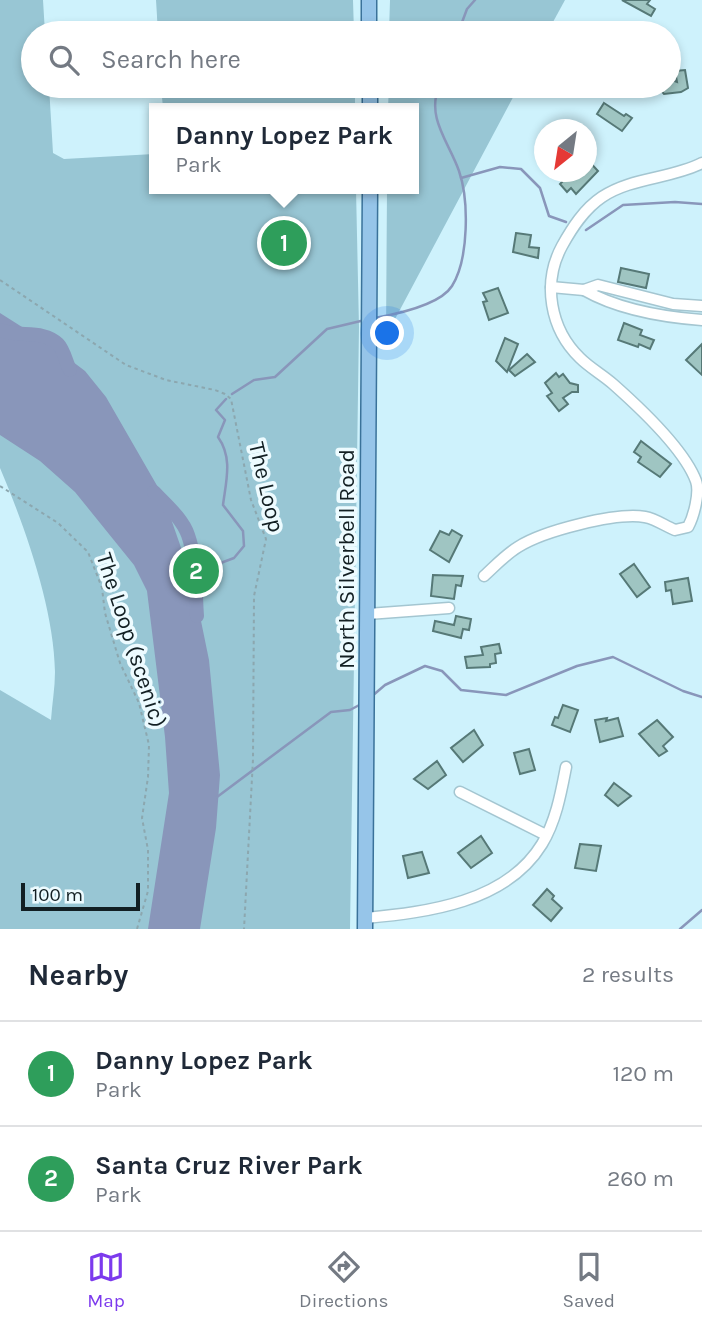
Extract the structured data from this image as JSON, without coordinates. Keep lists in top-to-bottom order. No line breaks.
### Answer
{"streets":{"main road":["North Silverbell Road"],"path":["The Loop","The Loop (scenic)"]},"scale_bar":"100 m","north":"bottom left","page":{"search":"Search here","popup":["Danny Lopez Park","Park"],"pins":["1","2"],"scale":"100 m","heading":["Nearby","2 results"],"list":[{"mark":"1","name":"Danny Lopez Park","note":"Park","value":"120 m"},{"mark":"2","name":"Santa Cruz River Park","note":"Park","value":"260 m"}],"nav":["Map","Directions","Saved"]}}
